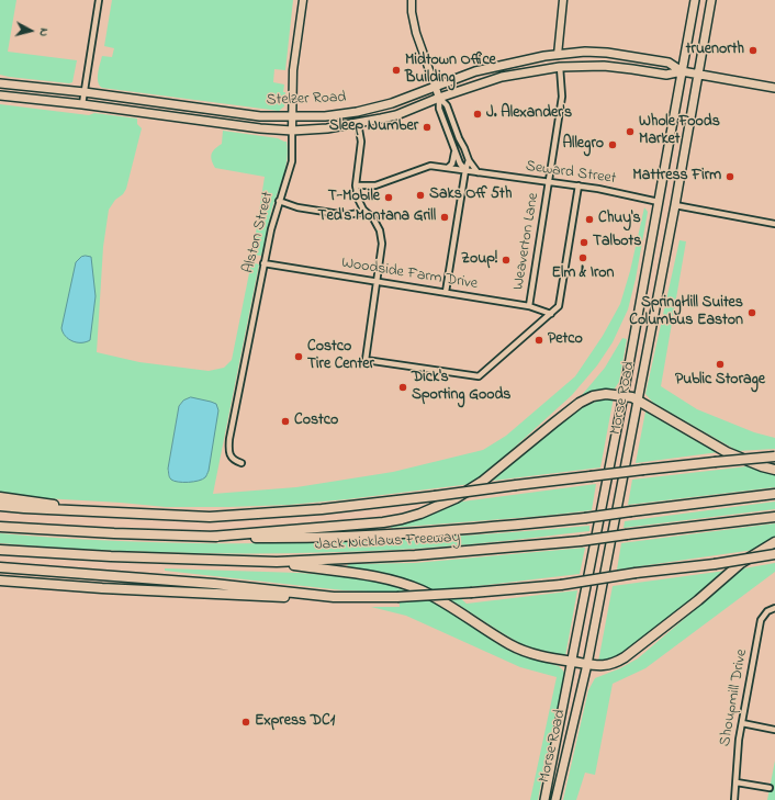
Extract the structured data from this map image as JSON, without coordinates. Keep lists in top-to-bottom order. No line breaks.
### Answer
{"streets":{"highway":["Jack Nicklaus Freeway"],"main road":["Stelzer Road","Morse Road"],"street":["Seward Street","Alston Street","Weaverton Lane","Woodside Farm Drive","Shoupmill Drive"]},"crossings":[["Stelzer Road","Alston Street"],["Stelzer Road","Weaverton Lane"],["Stelzer Road","Morse Road"],["Seward Street","Weaverton Lane"],["Seward Street","Morse Road"],["Alston Street","Woodside Farm Drive"],["Weaverton Lane","Woodside Farm Drive"]],"places":["truenorth","Midtown Office Building","J. Alexander's","Sleep Number","Whole Foods Market","Allegro","Mattress Firm","Saks Off 5th","T-Mobile","Ted's Montana Grill","Chuy's","Talbots","Elm & Iron","Zoup!","SpringHill Suites Columbus Easton","Petco","Costco Tire Center","Public Storage","Dick's Sporting Goods","Costco","Express DC1"],"north":"right"}
